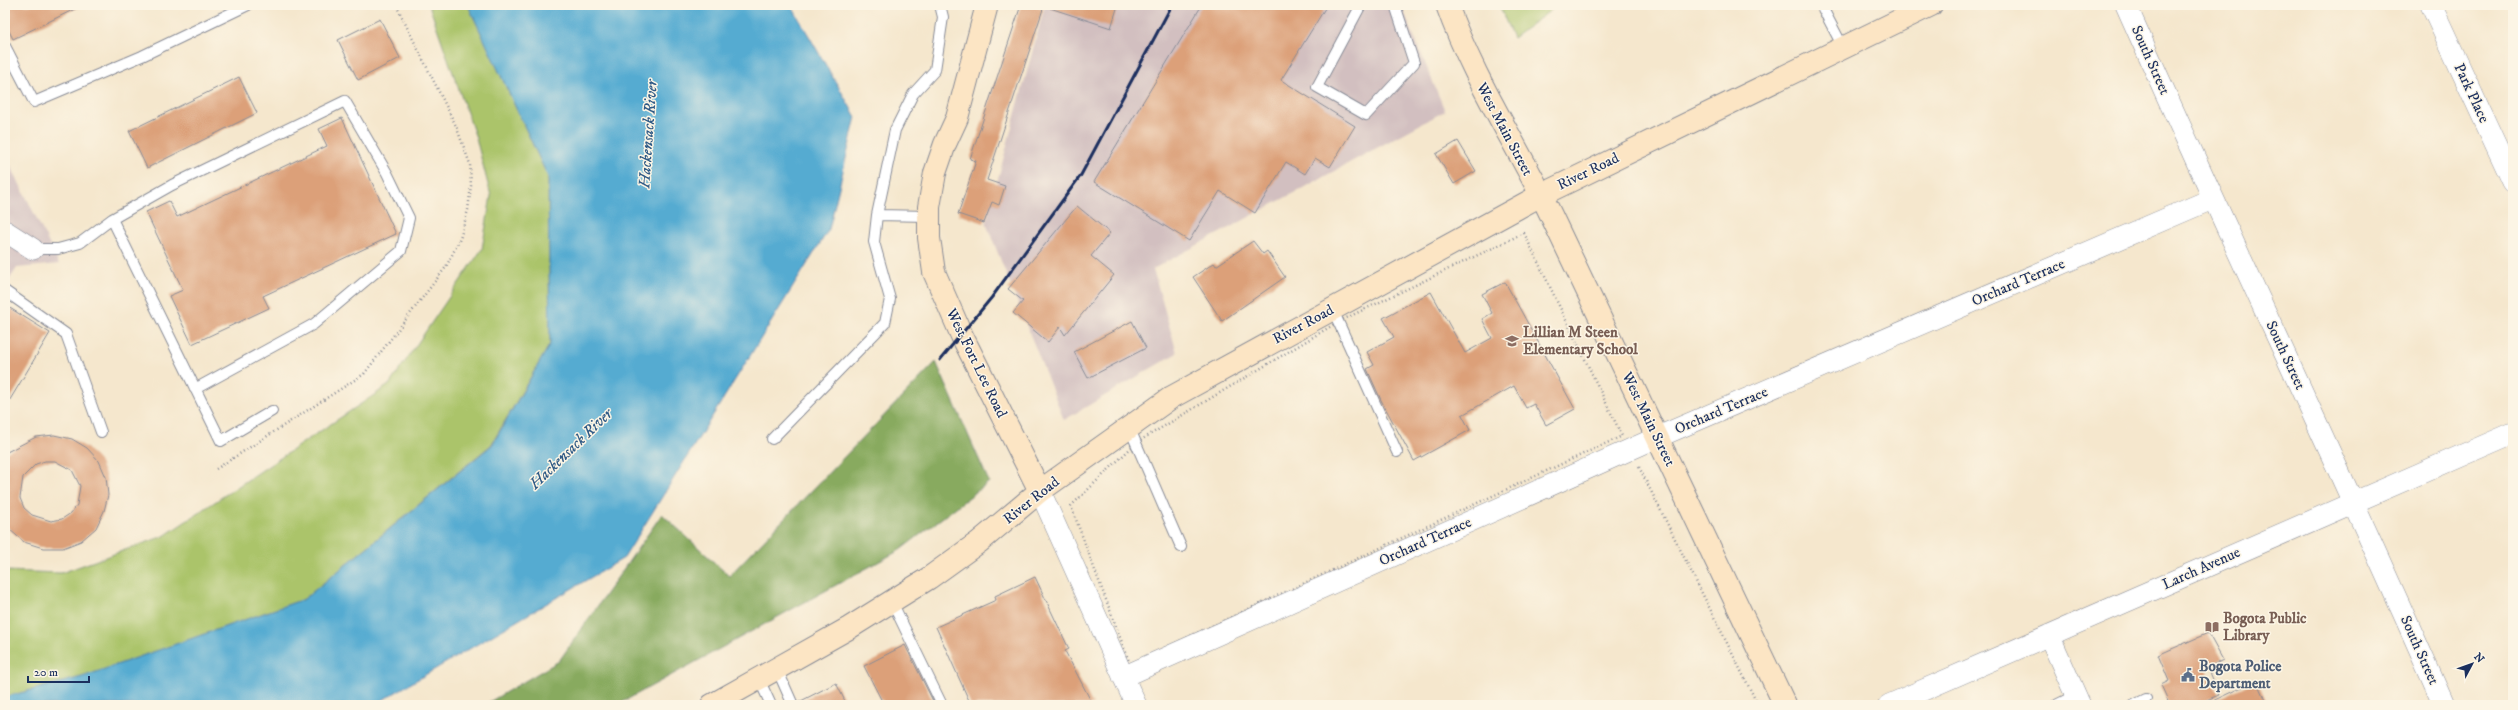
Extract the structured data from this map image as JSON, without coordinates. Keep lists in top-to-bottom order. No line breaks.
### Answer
{"streets":{"main road":["West Main Street","River Road","West Fort Lee Road"],"street":["South Street","Park Place","Orchard Terrace","Larch Avenue"]},"crossings":[["South Street","Orchard Terrace"],["South Street","Larch Avenue"],["West Main Street","River Road"],["West Main Street","Orchard Terrace"],["River Road","West Fort Lee Road"],["Orchard Terrace","West Fort Lee Road"]],"water":["Hackensack River"],"places":{"school or university":["Lillian M Steen Elementary School"],"library":["Bogota Public Library"],"public building":["Bogota Police Department"]},"scale_bar":"20 m","north":"top right"}
